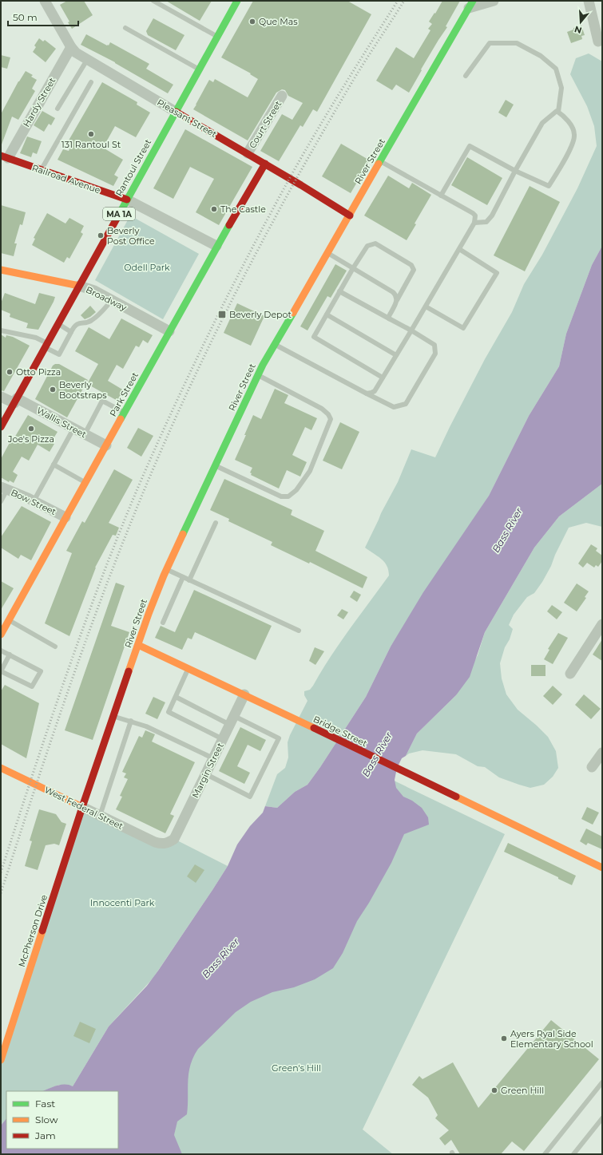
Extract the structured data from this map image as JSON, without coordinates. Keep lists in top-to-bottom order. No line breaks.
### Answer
{"streets":{"main road":["Pleasant Street","River Street","Rantoul Street","Railroad Avenue","MA 1A","Broadway","Park Street","Bridge Street","West Federal Street","McPherson Drive"],"street":["Hardy Street","Court Street","Wallis Street","Bow Street","Margin Street"]},"crossings":[["Hardy Street","Pleasant Street"],["Hardy Street","Railroad Avenue"],["Pleasant Street","Court Street"],["Pleasant Street","River Street"],["Pleasant Street","Rantoul Street"],["Pleasant Street","Park Street"],["River Street","Bridge Street"],["River Street","West Federal Street"],["River Street","McPherson Drive"],["Rantoul Street","Railroad Avenue"],["Rantoul Street","Broadway"],["Rantoul Street","Wallis Street"],["Railroad Avenue","Park Street"],["Broadway","Park Street"],["Park Street","Wallis Street"],["Park Street","Bow Street"],["Bridge Street","Margin Street"],["Margin Street","West Federal Street"],["West Federal Street","McPherson Drive"]],"water":["Bass River"],"parks":["Odell Park","Innocenti Park","Green's Hill"],"places":{"other":["Que Mas","131 Rantoul St","The Castle","Beverly Post Office","Otto Pizza","Beverly Bootstraps","Joe's Pizza","Ayers Ryal Side Elementary School","Green Hill"],"transit":["Beverly Depot"]},"legend":["Fast","Slow","Jam"],"scale_bar":"50 m","north":"bottom"}
